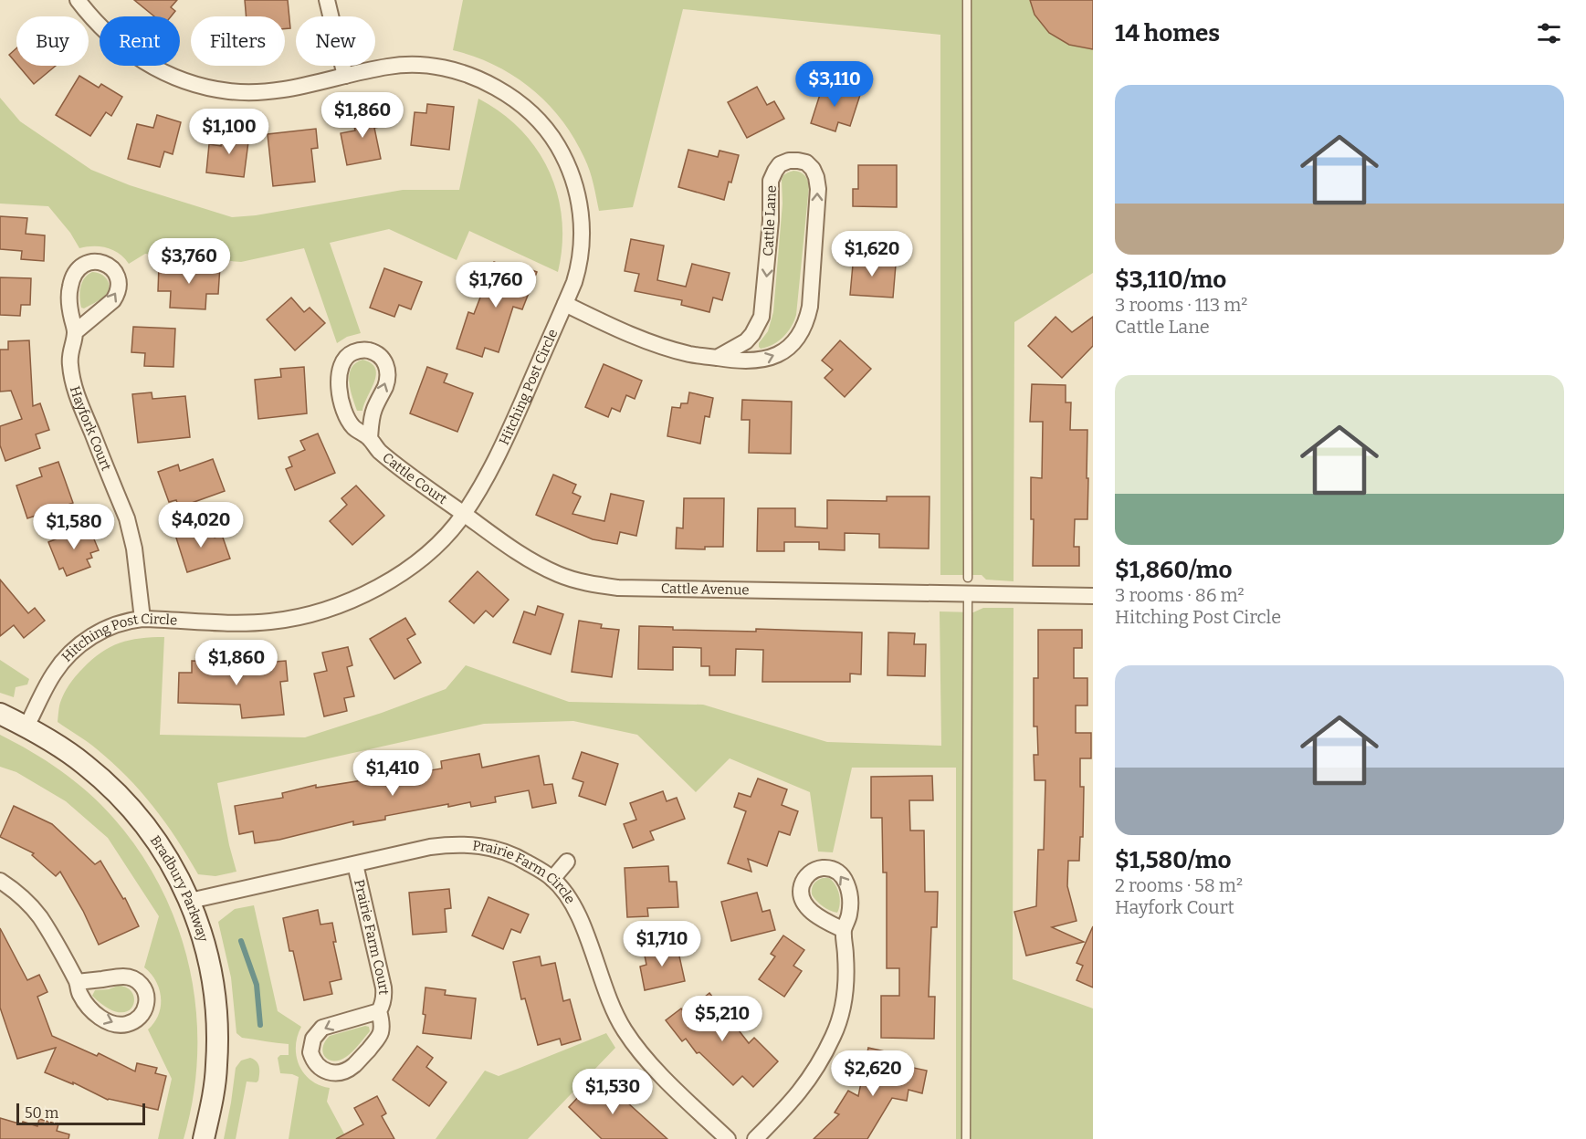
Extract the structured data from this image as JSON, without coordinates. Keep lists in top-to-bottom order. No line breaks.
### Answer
{"streets":{"street":["Cattle Lane","Hitching Post Circle","Hayfork Court","Cattle Court","Cattle Avenue","Prairie Farm Circle","Bradbury Parkway","Prairie Farm Court"]},"crossings":[["Cattle Lane","Hitching Post Circle"],["Hitching Post Circle","Hayfork Court"],["Hitching Post Circle","Cattle Court"],["Hitching Post Circle","Cattle Avenue"],["Hitching Post Circle","Bradbury Parkway"],["Cattle Court","Cattle Avenue"],["Prairie Farm Circle","Bradbury Parkway"],["Prairie Farm Circle","Prairie Farm Court"]],"scale_bar":"50 m","page":{"heading":"14 homes","chip":["Buy","Rent","Filters","New"],"price":["$3,110","$1,860","$1,100","$1,620","$3,760","$1,760","$4,020","$1,580","$1,860","$1,410","$1,710","$5,210","$2,620","$1,530"],"list":[{"name":"$3,110/mo","note":"3 rooms · 113 m² · Cattle Lane"},{"name":"$1,860/mo","note":"3 rooms · 86 m² · Hitching Post Circle"},{"name":"$1,580/mo","note":"2 rooms · 58 m² · Hayfork Court"}],"scale":"50 m"}}
